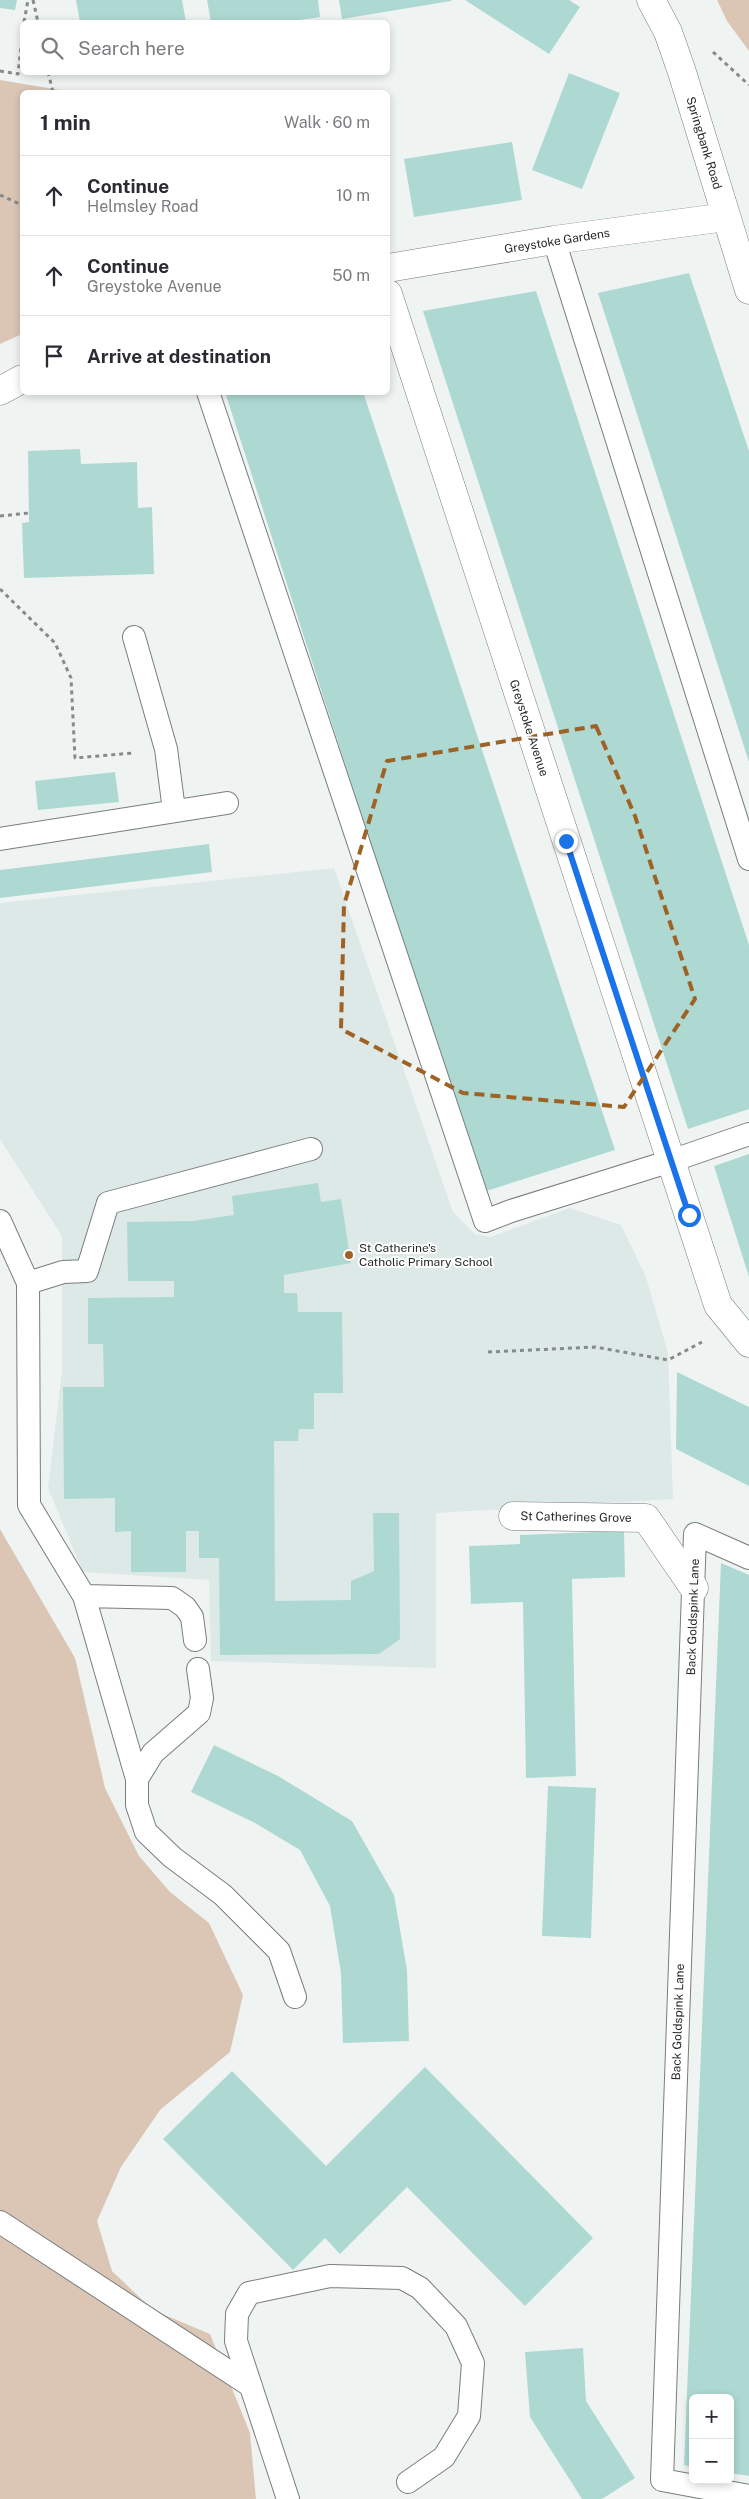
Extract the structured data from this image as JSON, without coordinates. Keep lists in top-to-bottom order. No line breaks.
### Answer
{"streets":{"street":["Springbank Road","Greystoke Gardens","Greystoke Avenue","St Catherines Grove"],"lane":["Back Goldspink Lane"]},"crossings":[["Springbank Road","Greystoke Gardens"],["St Catherines Grove","Back Goldspink Lane"]],"places":["St Catherine's Catholic Primary School"],"page":{"search":"Search here","heading":["1 min","Walk · 60 m"],"list":[["Continue","Helmsley Road","10 m"],["Continue","Greystoke Avenue","50 m"],"Arrive at destination"],"map_buttons":["+","−"]}}
